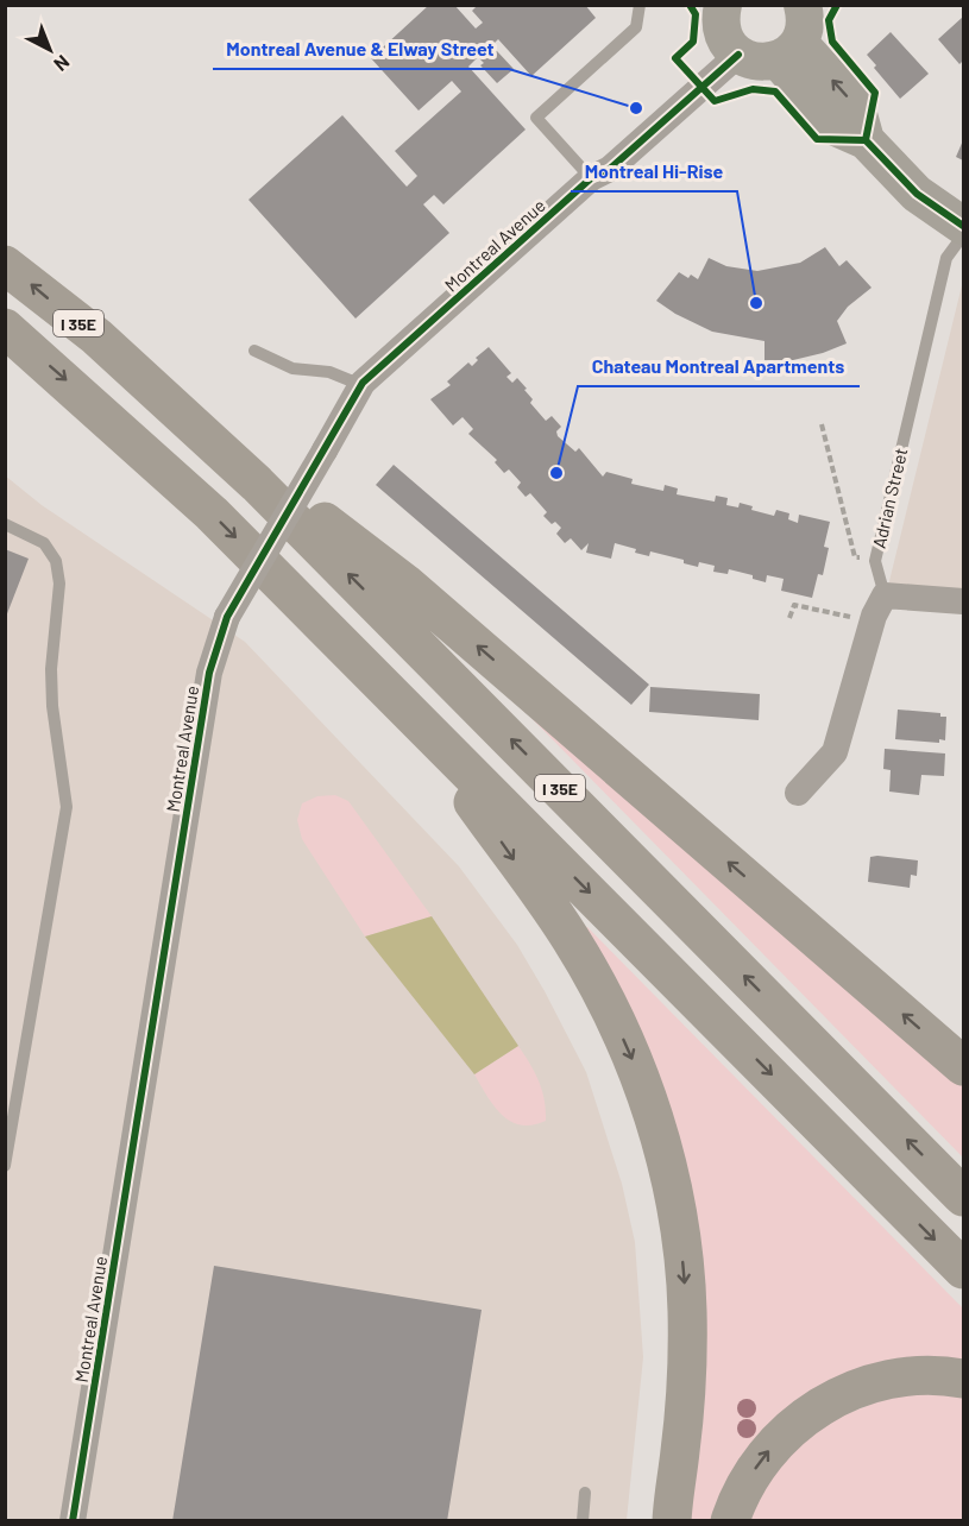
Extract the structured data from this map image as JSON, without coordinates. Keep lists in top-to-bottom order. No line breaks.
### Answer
{"streets":{"highway":["I 35E"],"street":["Montreal Avenue"],"lane":["Adrian Street"]},"places":["Montreal Avenue & Elway Street","Montreal Hi-Rise","Chateau Montreal Apartments"],"north":"bottom right"}
